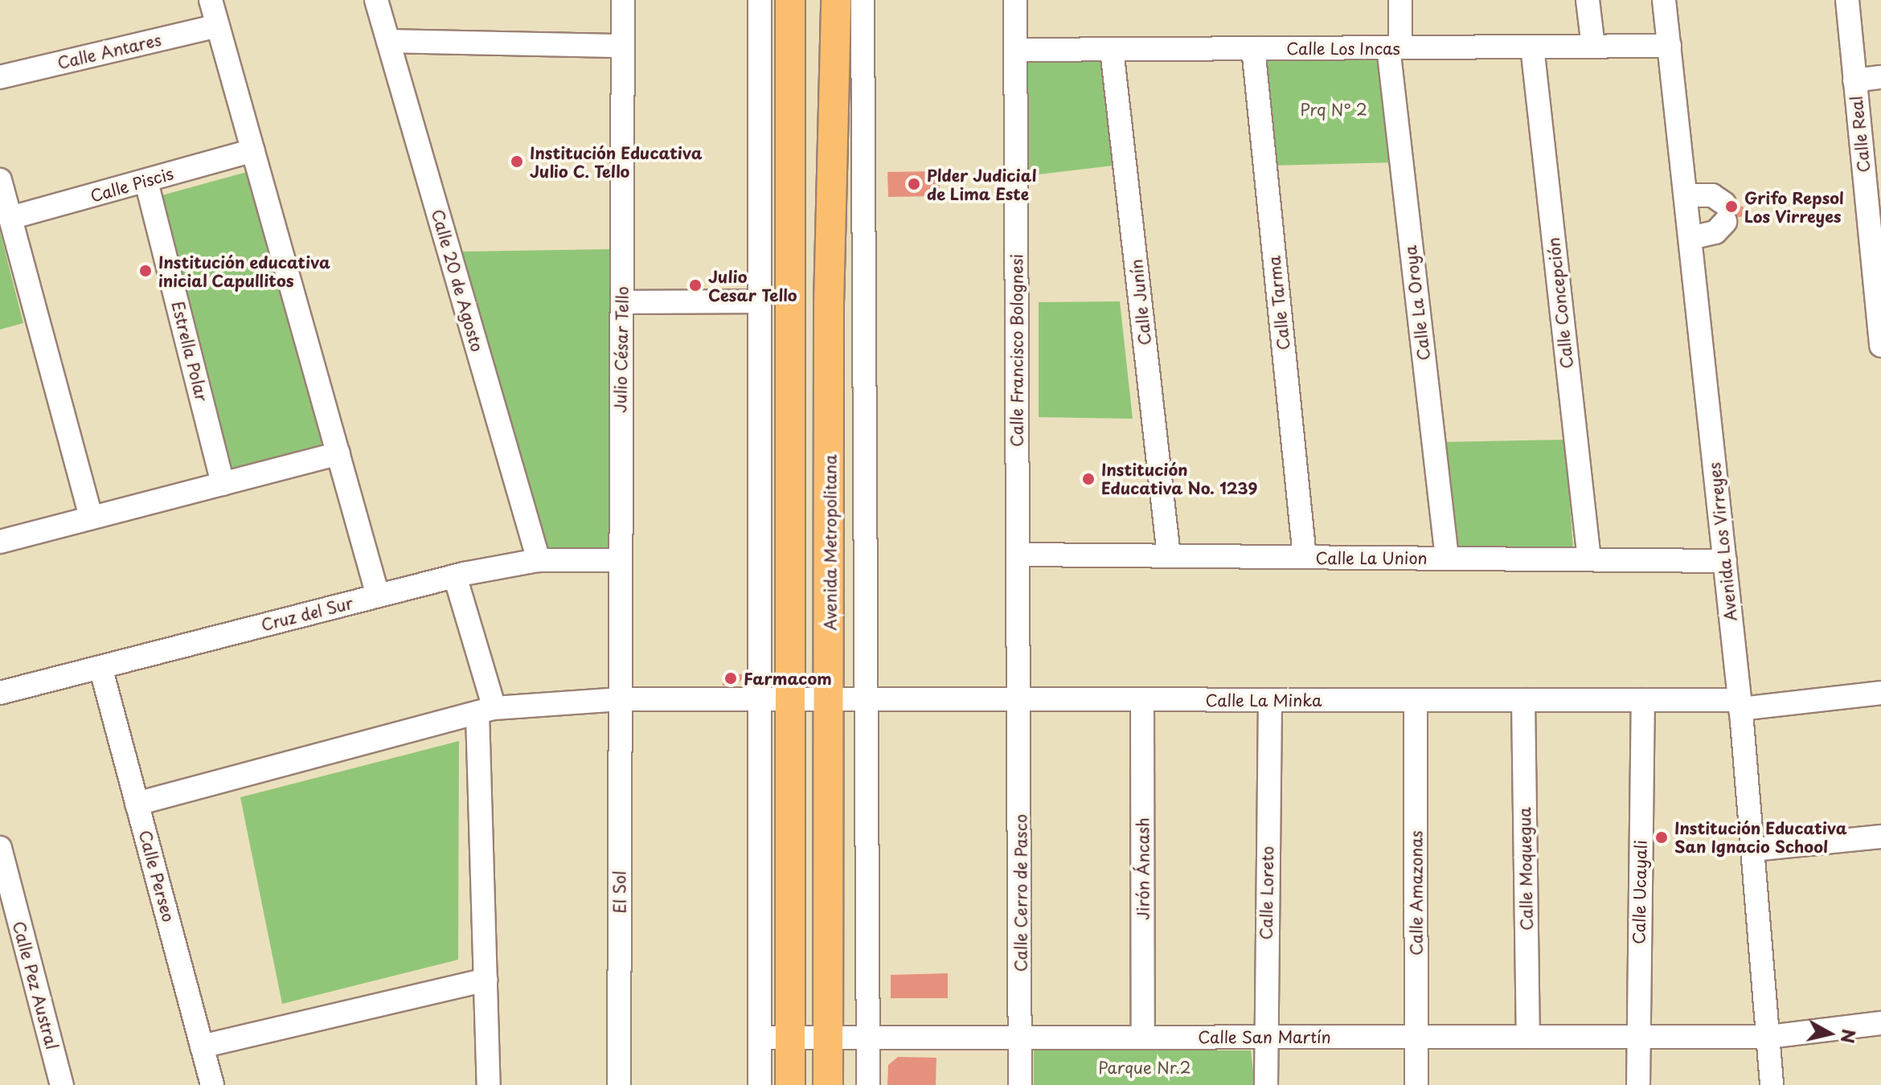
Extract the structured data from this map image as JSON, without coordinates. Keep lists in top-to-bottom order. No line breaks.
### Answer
{"streets":{"main road":["Avenida Metropolitana"],"street":["Calle Los Incas","Calle Antares","Calle Real","Calle Piscis","Calle 20 de Agosto","Calle Junín","Calle Tarma","Calle La Oroya","Calle Concepción","Julio César Tello","Calle Francisco Bolognesi","Estrella Polar","Avenida Los Virreyes","Calle La Union","Cruz del Sur","Calle La Minka","Jirón Áncash","Calle Moquegua","Calle Perseo","El Sol","Calle Ucayali","Calle Cerro de Pasco","Calle Loreto","Calle Amazonas","Calle Pez Austral","Calle San Martín"]},"crossings":[["Calle Los Incas","Calle Junín"],["Calle Los Incas","Calle Tarma"],["Calle Los Incas","Calle La Oroya"],["Calle Los Incas","Calle Concepción"],["Calle Los Incas","Calle Francisco Bolognesi"],["Calle Los Incas","Avenida Los Virreyes"],["Calle Piscis","Estrella Polar"],["Calle 20 de Agosto","Cruz del Sur"],["Calle Junín","Calle La Union"],["Calle Tarma","Calle La Union"],["Calle La Oroya","Calle La Union"],["Calle Concepción","Calle La Union"],["Julio César Tello","Cruz del Sur"],["Julio César Tello","Calle La Minka"],["Julio César Tello","El Sol"],["Calle Francisco Bolognesi","Calle La Union"],["Calle Francisco Bolognesi","Calle La Minka"],["Calle Francisco Bolognesi","Calle Cerro de Pasco"],["Avenida Los Virreyes","Calle La Union"],["Avenida Los Virreyes","Calle La Minka"],["Avenida Los Virreyes","Calle San Martín"],["Avenida Metropolitana","Calle La Minka"],["Avenida Metropolitana","Calle San Martín"],["Cruz del Sur","Calle Perseo"],["Calle La Minka","Jirón Áncash"],["Calle La Minka","Calle Moquegua"],["Calle La Minka","Calle Perseo"],["Calle La Minka","El Sol"],["Calle La Minka","Calle Ucayali"],["Calle La Minka","Calle Cerro de Pasco"],["Calle La Minka","Calle Loreto"],["Calle La Minka","Calle Amazonas"],["Jirón Áncash","Calle San Martín"],["Calle Moquegua","Calle San Martín"],["Calle Ucayali","Calle San Martín"],["Calle Cerro de Pasco","Calle San Martín"],["Calle Loreto","Calle San Martín"],["Calle Amazonas","Calle San Martín"]],"parks":["Prq N° 2","Parque Nr.2"],"places":["Institución Educativa Julio C. Tello","Plder Judicial de Lima Este","Grifo Repsol Los Virreyes","Institución educativa inicial Capullitos","Julio Cesar Tello","Institución Educativa No. 1239","Farmacom","Institución Educativa San Ignacio School"],"north":"right"}
